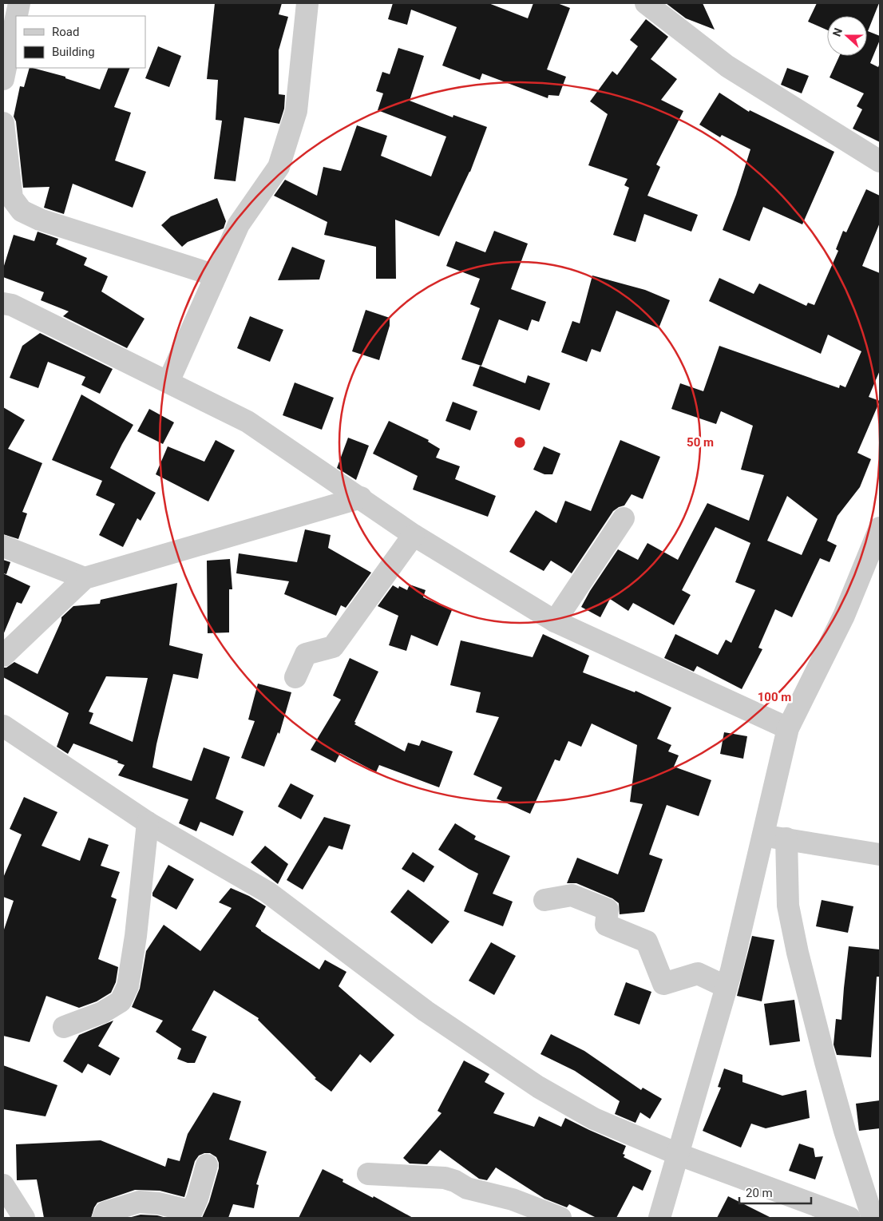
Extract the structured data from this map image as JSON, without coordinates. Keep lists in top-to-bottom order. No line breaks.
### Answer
{"legend":["Road","Building"],"scale_bar":"20 m","north":"left","rings":["50 m","100 m"]}
